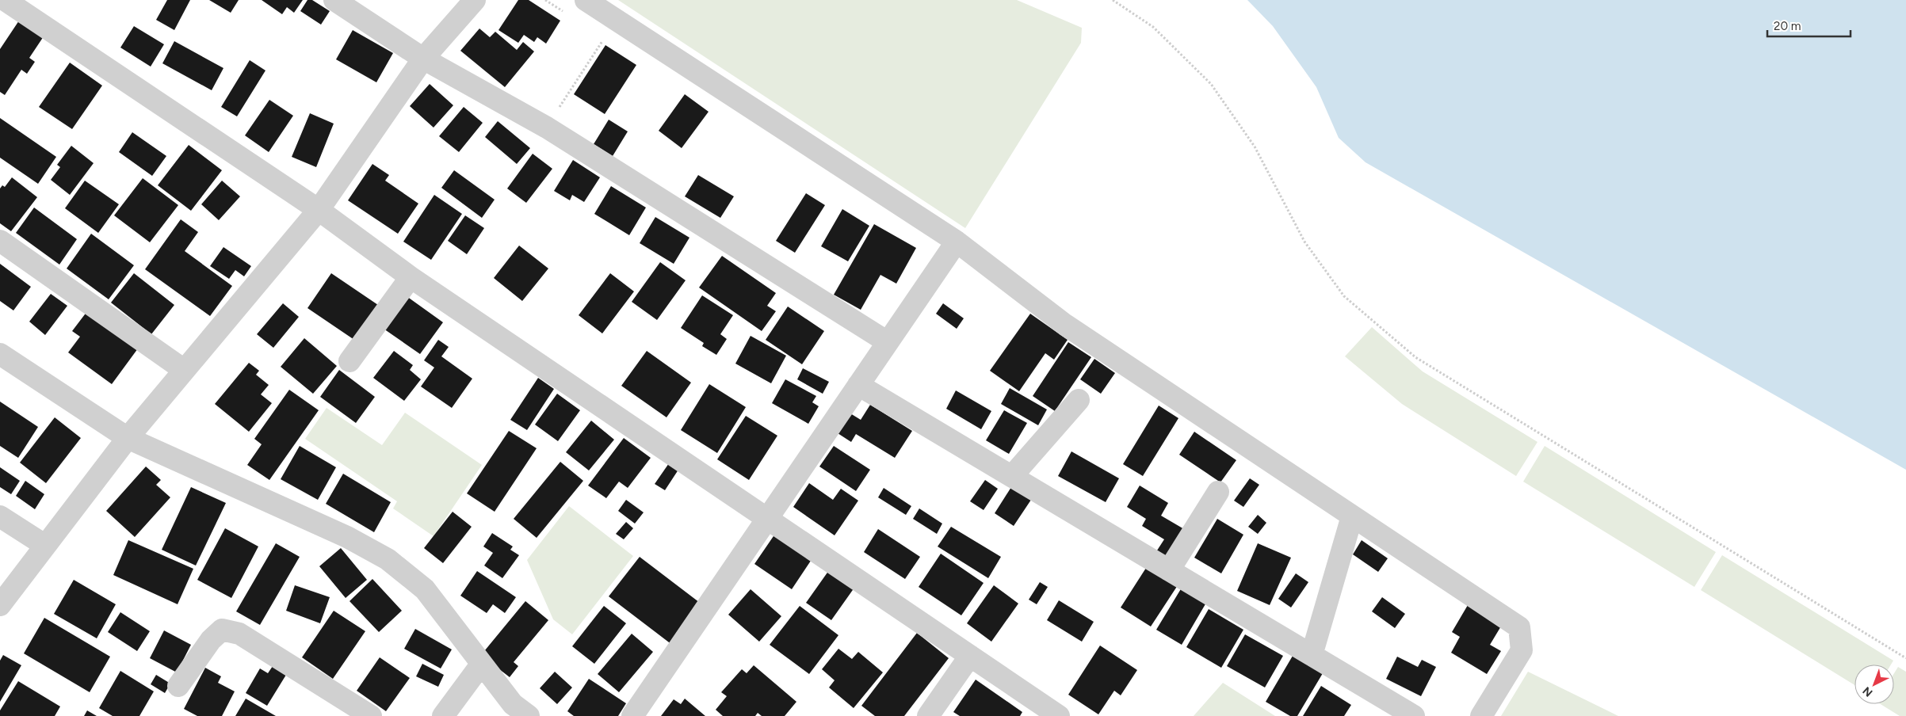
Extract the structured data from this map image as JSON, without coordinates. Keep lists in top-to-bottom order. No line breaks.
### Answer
{"scale_bar":"20 m","north":"bottom left"}
